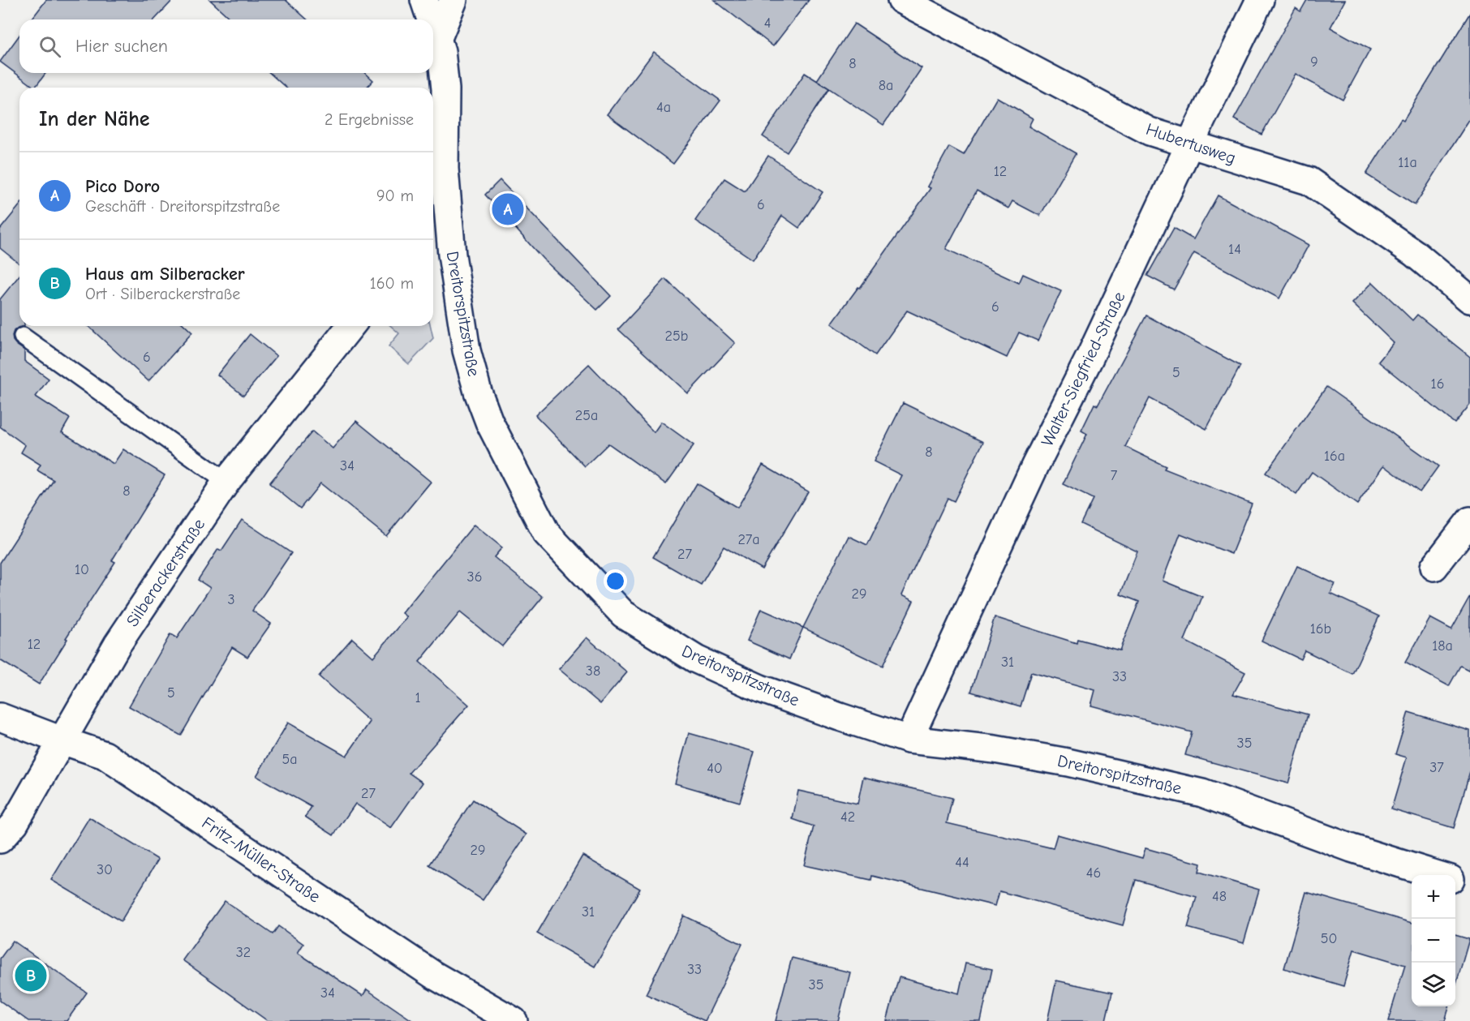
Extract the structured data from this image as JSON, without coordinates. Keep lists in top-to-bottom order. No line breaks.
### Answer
{"streets":{"street":["Hubertusweg","Dreitorspitzstraße","Walter-Siegfried-Straße","Silberackerstraße","Fritz-Müller-Straße"]},"crossings":[["Hubertusweg","Walter-Siegfried-Straße"],["Dreitorspitzstraße","Walter-Siegfried-Straße"],["Silberackerstraße","Fritz-Müller-Straße"]],"house_numbers":["4","9","8","8a","4a","11a","12","6","14","6","25b","6","5","16","25a","8","16a","34","7","8","27a","27","10","36","29","3","16b","12","18a","31","38","33","5","1","35","5a","37","40","27","42","29","44","30","46","48","31","50","32","33","35","34"],"page":{"search":"Hier suchen","heading":["In der Nähe","2 Ergebnisse"],"list":[{"mark":"A","name":"Pico Doro","note":"Geschäft · Dreitorspitzstraße","value":"90 m"},{"mark":"B","name":"Haus am Silberacker","note":"Ort · Silberackerstraße","value":"160 m"}],"pins":["A","B"],"map_buttons":["+","−"]}}
